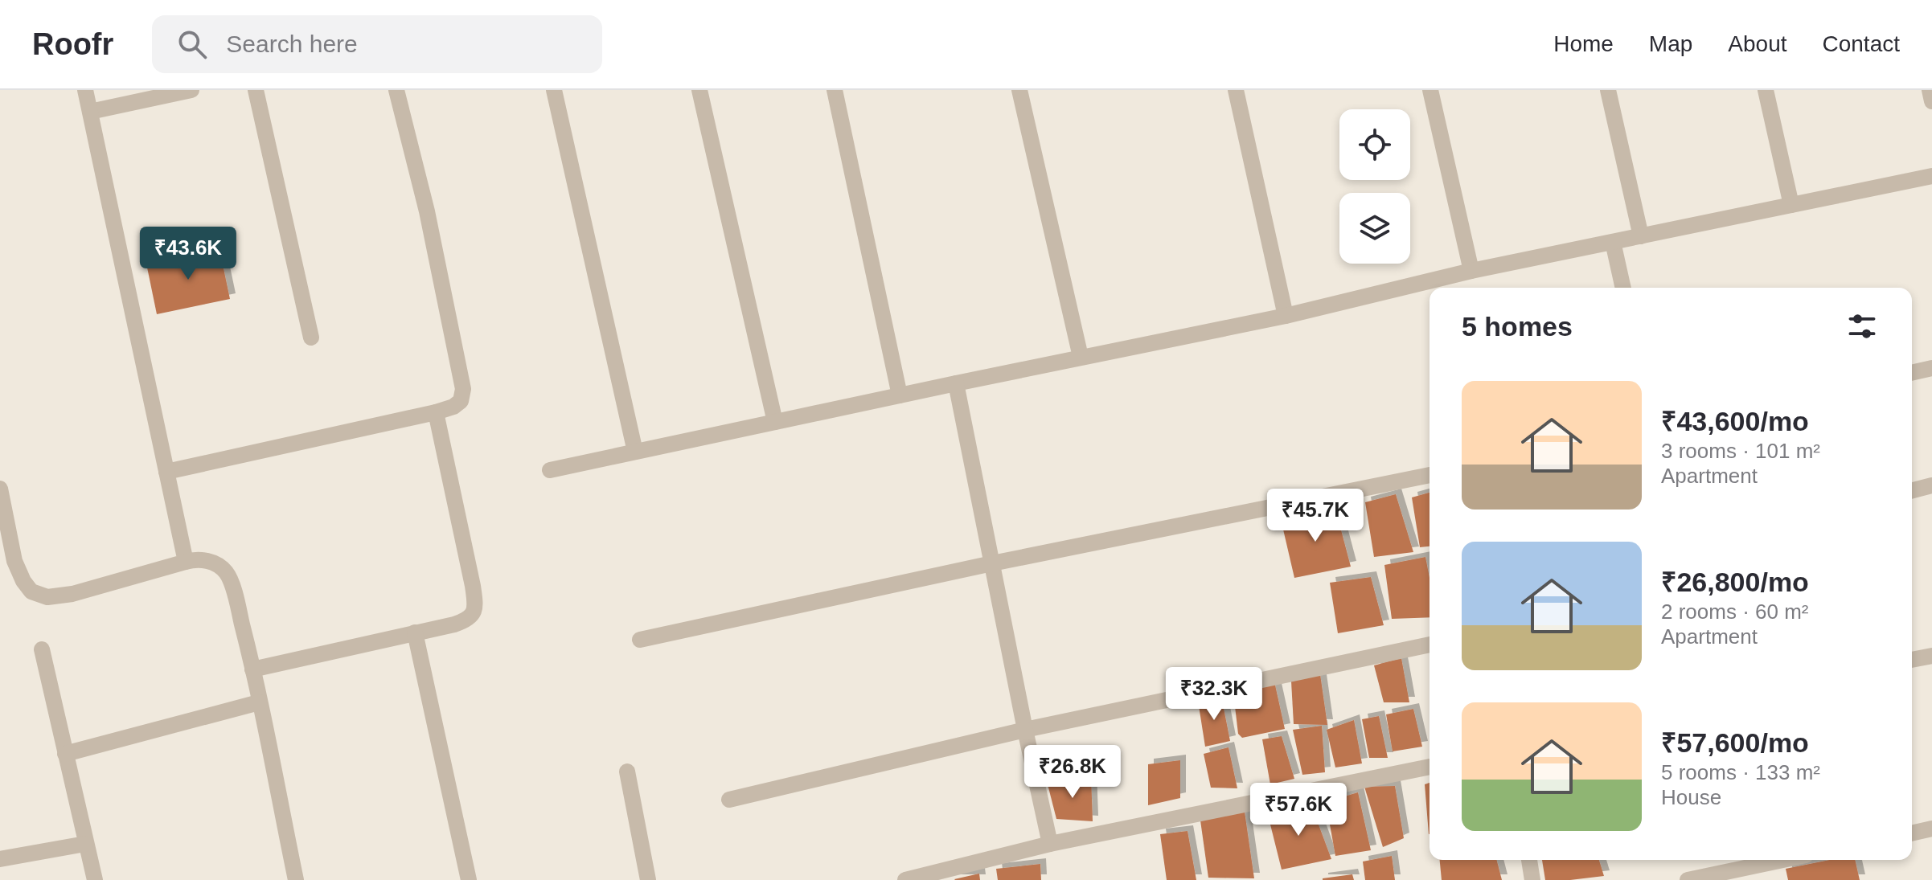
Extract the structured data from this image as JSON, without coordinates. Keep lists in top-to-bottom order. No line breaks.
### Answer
{"page":{"header":"Roofr","search":"Search here","nav":["Home","Map","About","Contact"],"price":["₹43.6K","₹45.7K","₹32.3K","₹26.8K","₹57.6K"],"heading":"5 homes","list":[{"name":"₹43,600/mo","note":"3 rooms · 101 m² · Apartment"},{"name":"₹26,800/mo","note":"2 rooms · 60 m² · Apartment"},{"name":"₹57,600/mo","note":"5 rooms · 133 m² · House"}]}}
